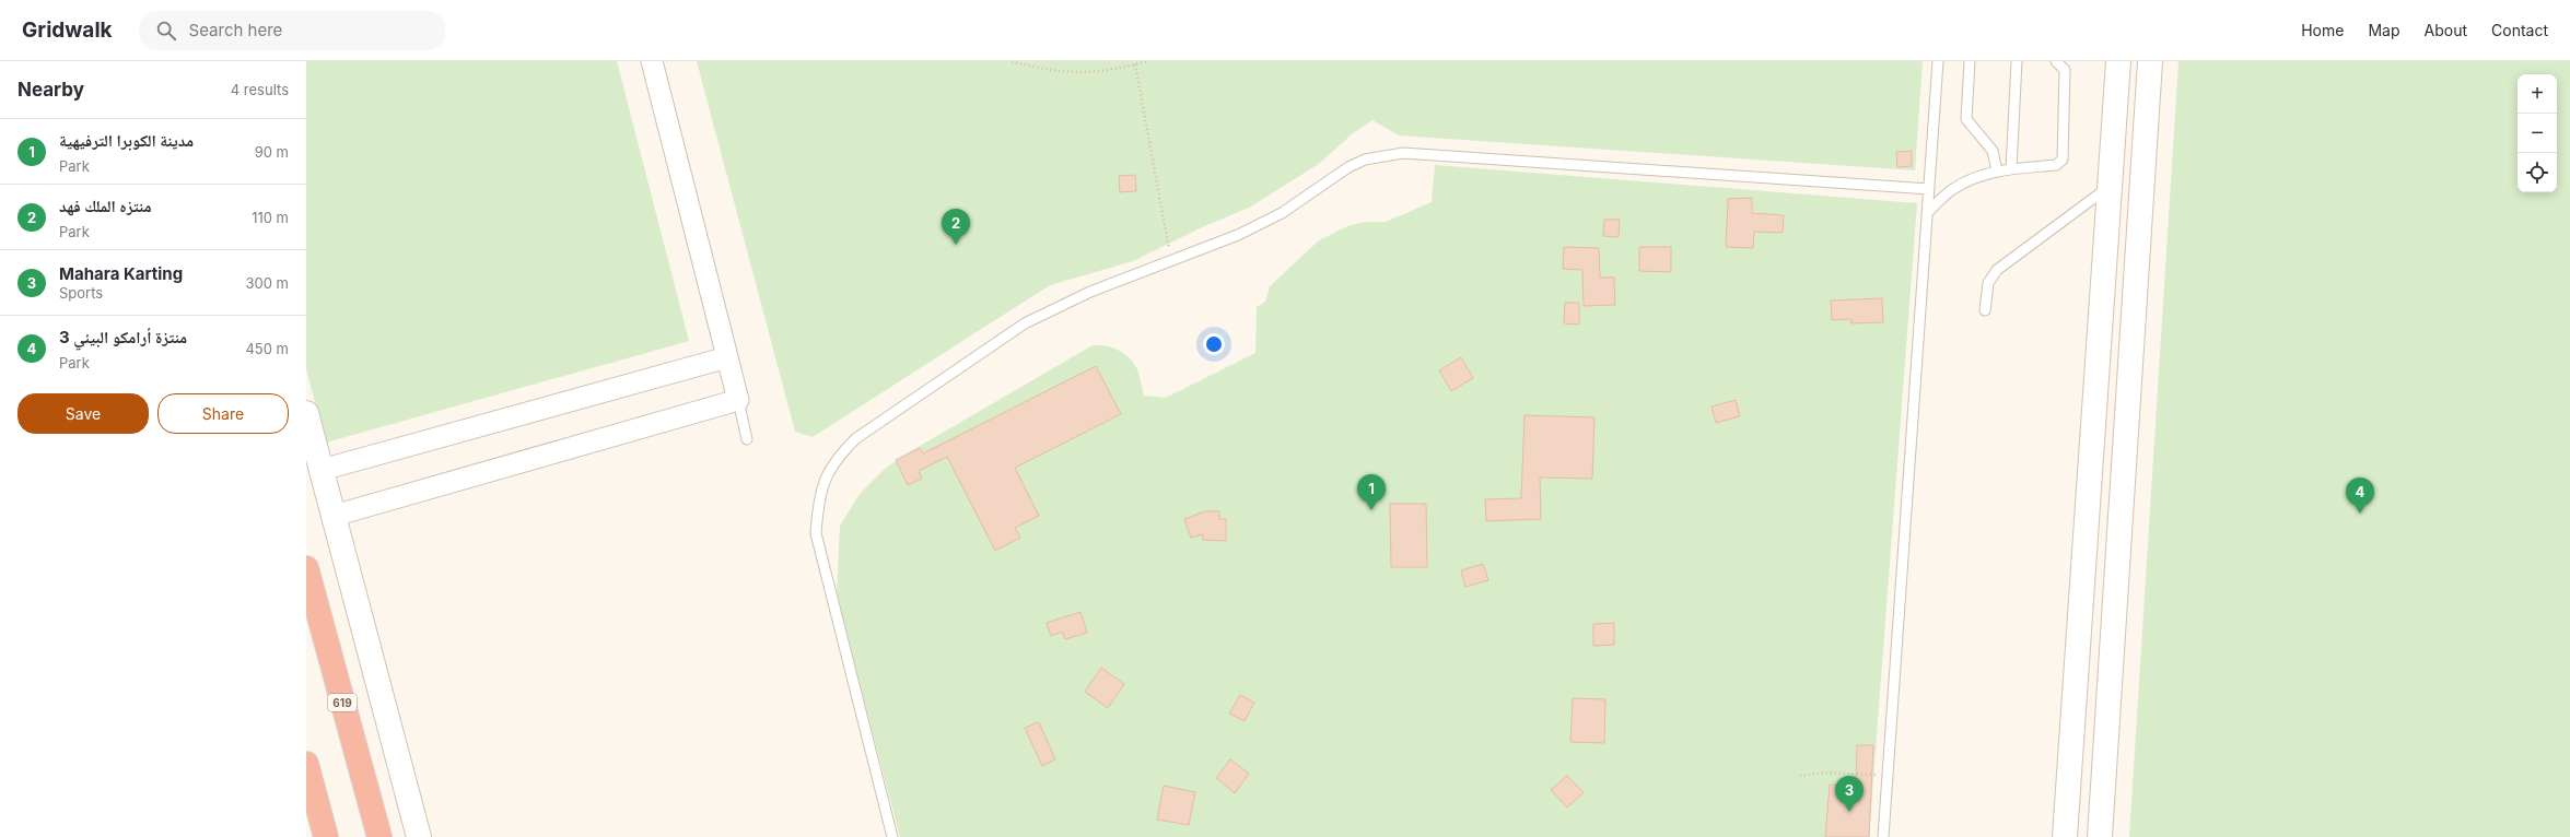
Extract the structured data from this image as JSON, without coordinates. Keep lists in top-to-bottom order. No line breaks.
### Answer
{"streets":{"highway":["619"]},"page":{"header":"Gridwalk","search":"Search here","nav":["Home","Map","About","Contact"],"heading":["Nearby","4 results"],"map_buttons":["+","−"],"list":[{"mark":"1","name":"مدينة الكوبرا الترفيهية","note":"Park","value":"90 m"},{"mark":"2","name":"منتزه الملك فهد","note":"Park","value":"110 m"},{"mark":"3","name":"Mahara Karting","note":"Sports","value":"300 m"},{"mark":"4","name":"منتزة أرامكو البيئي 3","note":"Park","value":"450 m"}],"pins":["2","1","4","3"],"buttons":["Save","Share"]}}
